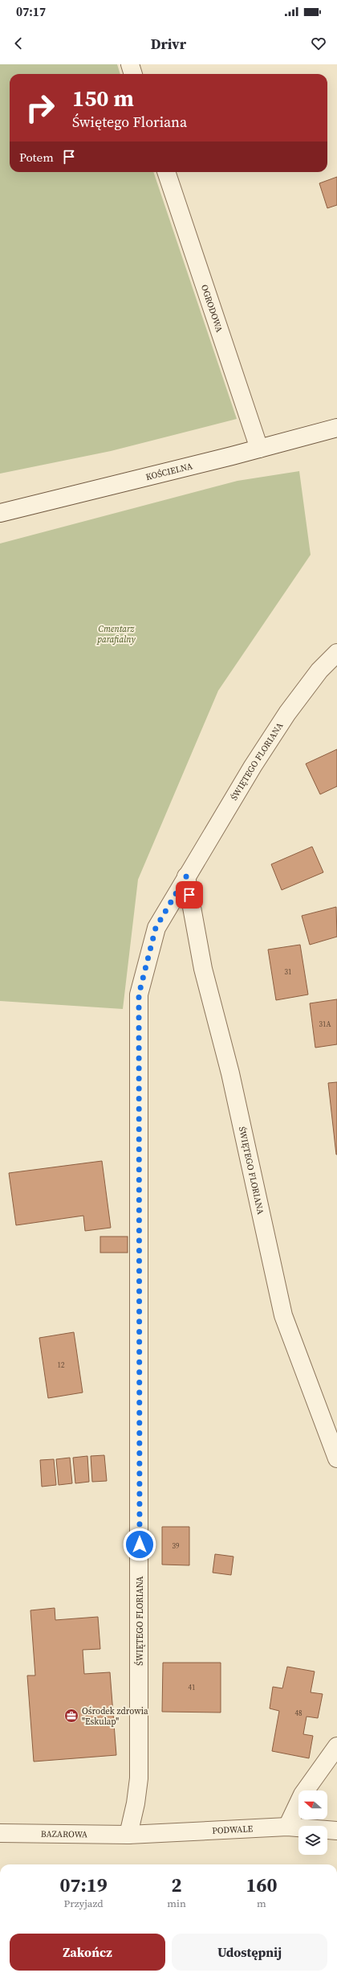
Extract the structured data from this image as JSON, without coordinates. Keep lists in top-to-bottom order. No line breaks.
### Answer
{"streets":{"street":["OGRODOWA","KOŚCIELNA","ŚWIĘTEGO FLORIANA","PODWALE","BAZAROWA"]},"crossings":[["OGRODOWA","KOŚCIELNA"],["ŚWIĘTEGO FLORIANA","PODWALE"],["ŚWIĘTEGO FLORIANA","BAZAROWA"],["PODWALE","BAZAROWA"]],"parks":["Cmentarz parafialny"],"places":{"office":["Ośrodek zdrowia \"Eskulap\""]},"house_numbers":["31","31A","12","39","41","48"],"north":"left","page":{"status":"07:17","header":"Drivr","turn":["150 m","Świętego Floriana"],"then":"Potem","eta":["07:19","Przyjazd","2","min","160","m"],"buttons":["Zakończ","Udostępnij"]}}
